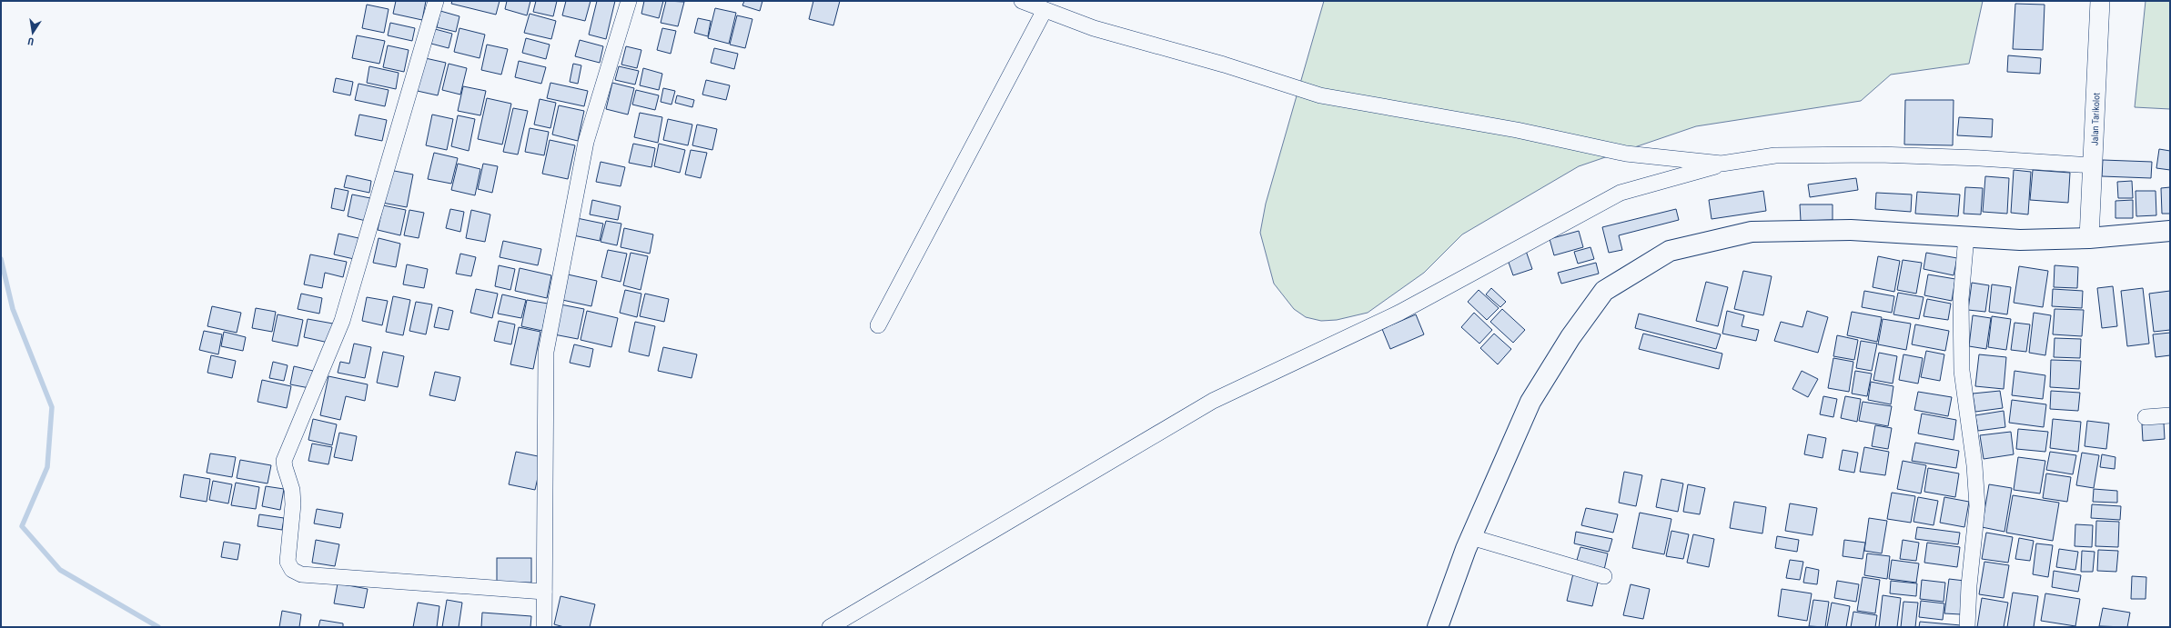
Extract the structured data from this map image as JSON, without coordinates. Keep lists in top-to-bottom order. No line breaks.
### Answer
{"streets":{"street":["Jalan Tarikolot"]},"north":"bottom"}
